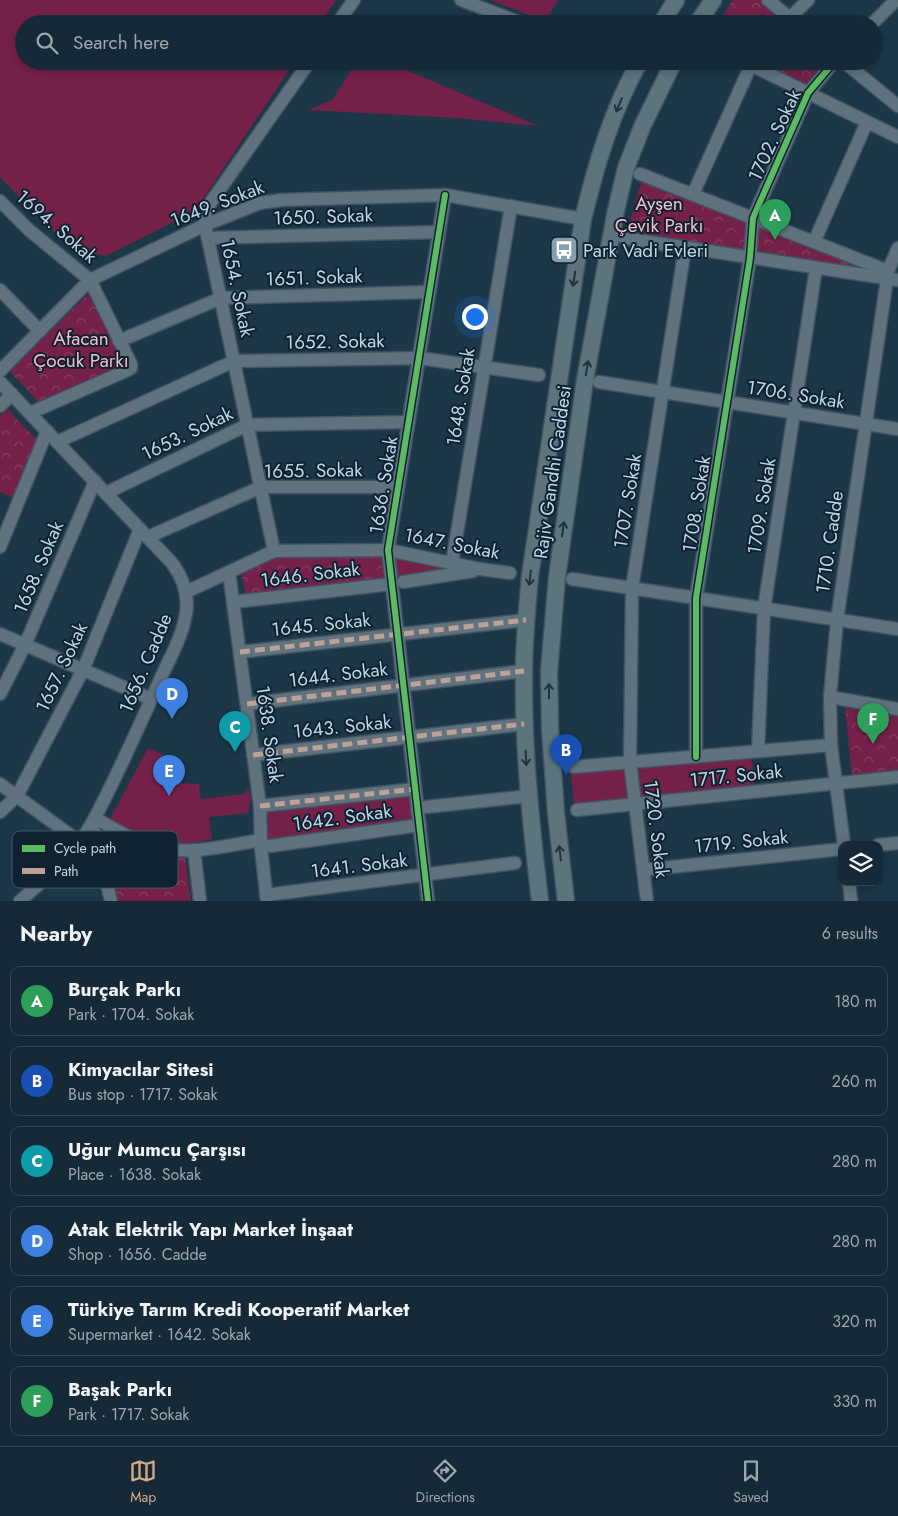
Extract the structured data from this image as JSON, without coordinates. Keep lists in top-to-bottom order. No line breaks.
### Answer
{"streets":{"main road":["Rajiv Gandhi Caddesi"],"street":["1702. Sokak","1649. Sokak","1650. Sokak","1694. Sokak","1651. Sokak","1654. Sokak","1652. Sokak","1706. Sokak","1648. Sokak","1653. Sokak","1655. Sokak","1636. Sokak","1707. Sokak","1708. Sokak","1709. Sokak","1710. Cadde","1647. Sokak","1658. Sokak","1646. Sokak","1645. Sokak","1656. Cadde","1657. Sokak","1644. Sokak","1643. Sokak","1638. Sokak","1717. Sokak","1642. Sokak","1720. Sokak","1719. Sokak","1641. Sokak"]},"crossings":[["1702. Sokak","1708. Sokak"],["1649. Sokak","1694. Sokak"],["1649. Sokak","1654. Sokak"],["1649. Sokak","1648. Sokak"],["1649. Sokak","Rajiv Gandhi Caddesi"],["1649. Sokak","1636. Sokak"],["1650. Sokak","1654. Sokak"],["1650. Sokak","1636. Sokak"],["1651. Sokak","1654. Sokak"],["1651. Sokak","1636. Sokak"],["1654. Sokak","1652. Sokak"],["1654. Sokak","1653. Sokak"],["1654. Sokak","1655. Sokak"],["1654. Sokak","1647. Sokak"],["1652. Sokak","1648. Sokak"],["1652. Sokak","1636. Sokak"],["1652. Sokak","1656. Cadde"],["1706. Sokak","1707. Sokak"],["1706. Sokak","1708. Sokak"],["1706. Sokak","1709. Sokak"],["1706. Sokak","1710. Cadde"],["1648. Sokak","1647. Sokak"],["1653. Sokak","1636. Sokak"],["1653. Sokak","1656. Cadde"],["1655. Sokak","1636. Sokak"],["1655. Sokak","1656. Cadde"],["1655. Sokak","1657. Sokak"],["Rajiv Gandhi Caddesi","1645. Sokak"],["Rajiv Gandhi Caddesi","1644. Sokak"],["Rajiv Gandhi Caddesi","1643. Sokak"],["Rajiv Gandhi Caddesi","1642. Sokak"],["1636. Sokak","1647. Sokak"],["1636. Sokak","1646. Sokak"],["1636. Sokak","1645. Sokak"],["1636. Sokak","1644. Sokak"],["1636. Sokak","1643. Sokak"],["1636. Sokak","1642. Sokak"],["1636. Sokak","1641. Sokak"],["1707. Sokak","1717. Sokak"],["1707. Sokak","1720. Sokak"],["1708. Sokak","1717. Sokak"],["1709. Sokak","1717. Sokak"],["1710. Cadde","1717. Sokak"],["1647. Sokak","1646. Sokak"],["1647. Sokak","1656. Cadde"],["1647. Sokak","1638. Sokak"],["1658. Sokak","1656. Cadde"],["1646. Sokak","1638. Sokak"],["1645. Sokak","1638. Sokak"],["1656. Cadde","1657. Sokak"],["1656. Cadde","1642. Sokak"],["1644. Sokak","1638. Sokak"],["1643. Sokak","1638. Sokak"],["1638. Sokak","1642. Sokak"],["1638. Sokak","1641. Sokak"],["1717. Sokak","1720. Sokak"],["1720. Sokak","1719. Sokak"]],"parks":["Ayşen Çevik Parkı","Afacan Çocuk Parkı"],"places":{"bus stop":["Park Vadi Evleri"]},"legend":["Cycle path","Path"],"page":{"search":"Search here","pins":["A","D","F","C","B","E"],"heading":["Nearby","6 results"],"list":[{"mark":"A","name":"Burçak Parkı","note":"Park · 1704. Sokak","value":"180 m"},{"mark":"B","name":"Kimyacılar Sitesi","note":"Bus stop · 1717. Sokak","value":"260 m"},{"mark":"C","name":"Uğur Mumcu Çarşısı","note":"Place · 1638. Sokak","value":"280 m"},{"mark":"D","name":"Atak Elektrik Yapı Market İnşaat","note":"Shop · 1656. Cadde","value":"280 m"},{"mark":"E","name":"Türkiye Tarım Kredi Kooperatif Market","note":"Supermarket · 1642. Sokak","value":"320 m"},{"mark":"F","name":"Başak Parkı","note":"Park · 1717. Sokak","value":"330 m"}],"nav":["Map","Directions","Saved"]}}
